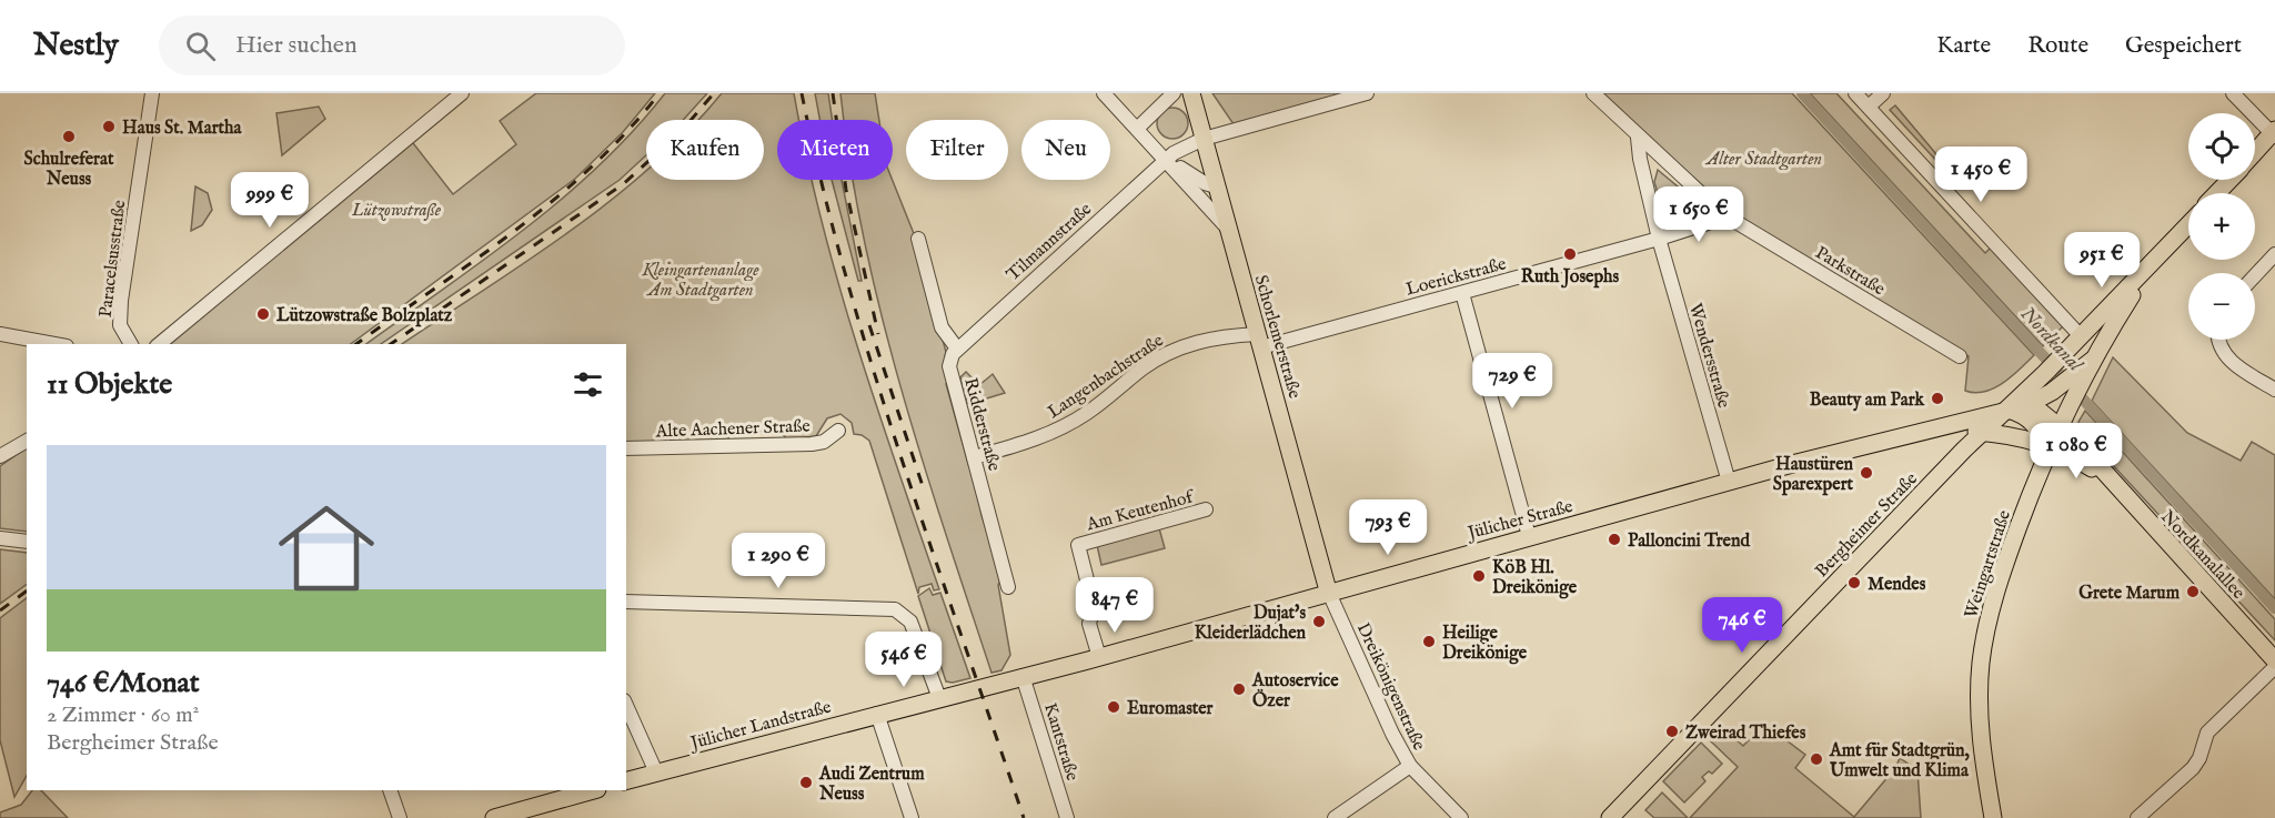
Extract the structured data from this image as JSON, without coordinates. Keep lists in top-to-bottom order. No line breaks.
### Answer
{"streets":{"main road":["Schorlemerstraße","Jülicher Straße","Bergheimer Straße","Nordkanalallee","Weingartstraße","Jülicher Landstraße"],"street":["Tilmannstraße","Paracelsusstraße","Parkstraße","Loerickstraße","Wendersstraße","Langenbachstraße","Ridderstraße","Alte Aachener Straße","Am Keutenhof","Dreikönigenstraße","Kantstraße"]},"crossings":[["Tilmannstraße","Schorlemerstraße"],["Tilmannstraße","Ridderstraße"],["Parkstraße","Loerickstraße"],["Parkstraße","Wendersstraße"],["Loerickstraße","Schorlemerstraße"],["Loerickstraße","Wendersstraße"],["Loerickstraße","Langenbachstraße"],["Schorlemerstraße","Langenbachstraße"],["Schorlemerstraße","Jülicher Straße"],["Schorlemerstraße","Dreikönigenstraße"],["Wendersstraße","Jülicher Straße"],["Langenbachstraße","Ridderstraße"],["Am Keutenhof","Jülicher Straße"],["Jülicher Straße","Bergheimer Straße"],["Jülicher Straße","Nordkanalallee"],["Jülicher Straße","Weingartstraße"],["Jülicher Straße","Dreikönigenstraße"],["Jülicher Straße","Jülicher Landstraße"],["Jülicher Straße","Kantstraße"],["Bergheimer Straße","Nordkanalallee"],["Bergheimer Straße","Weingartstraße"],["Nordkanalallee","Weingartstraße"],["Jülicher Landstraße","Kantstraße"]],"water":["Nordkanal"],"parks":["Alter Stadtgarten","Lützowstraße","Kleingartenanlage Am Stadtgarten"],"places":["Haus St. Martha","Schulreferat Neuss","Ruth Josephs","Lützowstraße Bolzplatz","Beauty am Park","Haustüren Sparexpert","Palloncini Trend","KöB Hl. Dreikönige","Mendes","Grete Marum","Dujat's Kleiderlädchen","Heilige Dreikönige","Autoservice Özer","Euromaster","Zweirad Thiefes","Amt für Stadtgrün, Umwelt und Klima","Audi Zentrum Neuss"],"page":{"header":"Nestly","search":"Hier suchen","nav":["Karte","Route","Gespeichert"],"map_buttons":["+","−"],"chip":["Kaufen","Mieten","Filter","Neu"],"price":["1 450 €","999 €","1 650 €","951 €","729 €","1 080 €","793 €","1 290 €","847 €","746 €","546 €"],"heading":"11 Objekte","list":[{"name":"746 €/Monat","note":"2 Zimmer · 60 m² · Bergheimer Straße"}]}}
